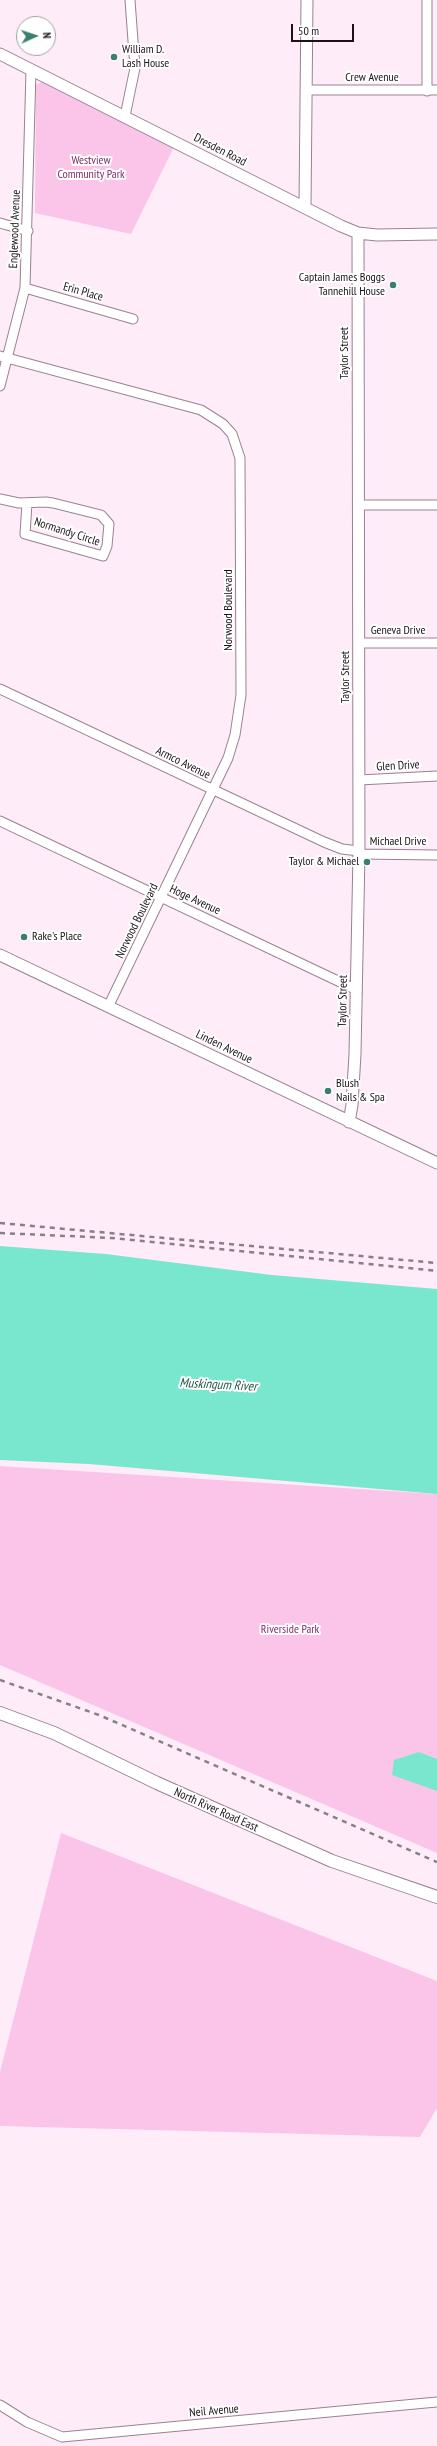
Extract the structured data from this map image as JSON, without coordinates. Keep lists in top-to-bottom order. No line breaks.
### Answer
{"streets":{"main road":["North River Road East"],"street":["Crew Avenue","Dresden Road","Englewood Avenue","Erin Place","Taylor Street","Normandy Circle","Norwood Boulevard","Geneva Drive","Armco Avenue","Glen Drive","Michael Drive","Hoge Avenue","Linden Avenue","Neil Avenue"]},"crossings":[["Dresden Road","Englewood Avenue"],["Dresden Road","Taylor Street"],["Englewood Avenue","Erin Place"],["Englewood Avenue","Norwood Boulevard"],["Taylor Street","Geneva Drive"],["Taylor Street","Armco Avenue"],["Taylor Street","Glen Drive"],["Taylor Street","Michael Drive"],["Taylor Street","Hoge Avenue"],["Taylor Street","Linden Avenue"],["Norwood Boulevard","Armco Avenue"],["Norwood Boulevard","Hoge Avenue"],["Norwood Boulevard","Linden Avenue"],["Armco Avenue","Michael Drive"]],"water":["Muskingum River"],"parks":["Westview Community Park","Riverside Park"],"places":["William D. Lash House","Captain James Boggs Tannehill House","Taylor & Michael","Rake's Place","Blush Nails & Spa"],"scale_bar":"50 m","north":"right"}
